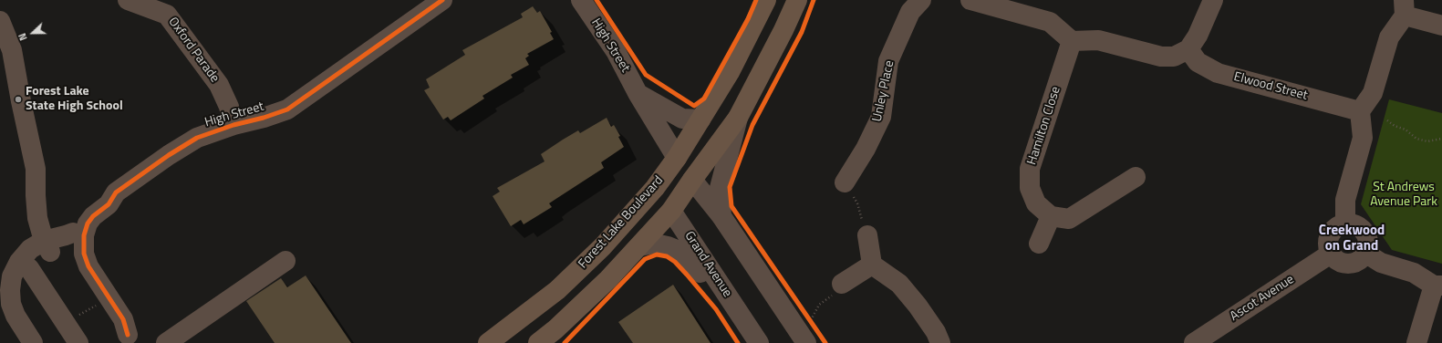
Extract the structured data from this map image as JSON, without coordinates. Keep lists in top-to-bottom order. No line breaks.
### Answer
{"streets":{"main road":["Forest Lake Boulevard","Grand Avenue"],"street":["High Street","Oxford Parade","Elwood Street","Unley Place","Hamilton Close","Ascot Avenue"]},"crossings":[["High Street","Oxford Parade"],["High Street","Forest Lake Boulevard"],["Forest Lake Boulevard","Grand Avenue"]],"districts":["Creekwood on Grand"],"parks":["St Andrews Avenue Park"],"places":["Forest Lake State High School"],"north":"left"}
